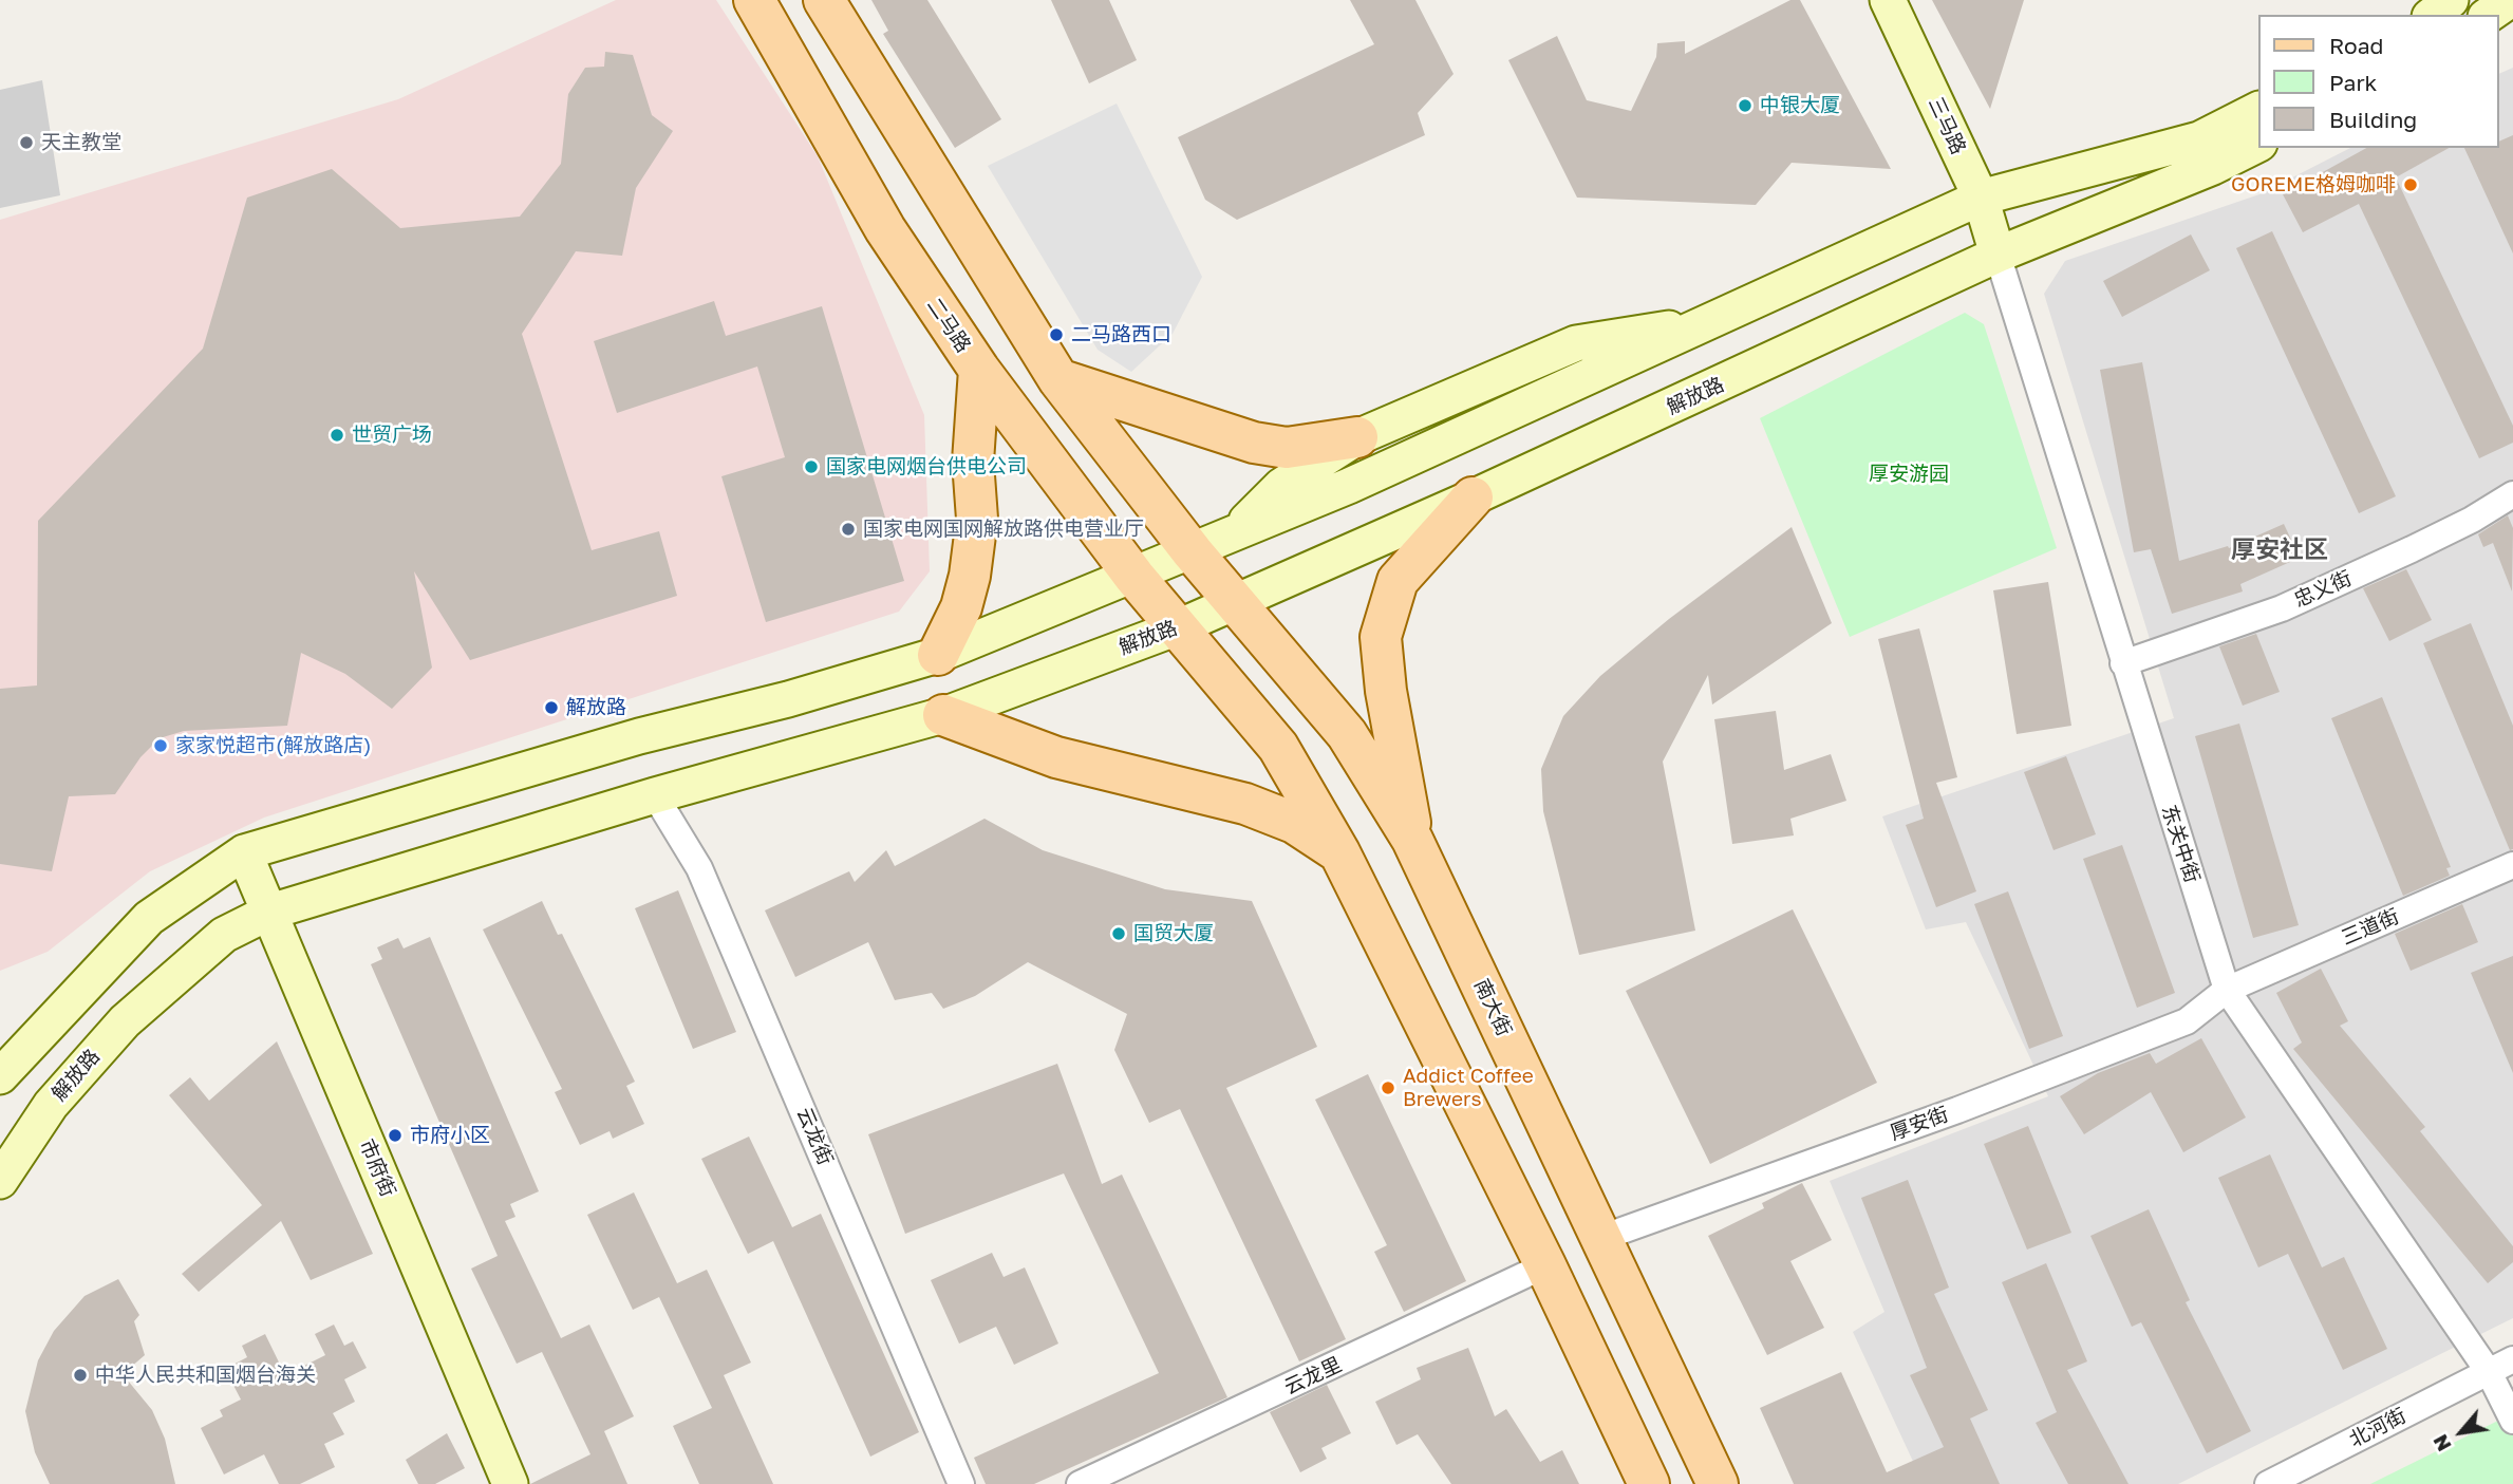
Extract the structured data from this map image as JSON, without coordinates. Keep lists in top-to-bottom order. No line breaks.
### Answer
{"streets":{"main road":["三马路","二马路","解放路","南大街","市府街"],"street":["忠义街","东关中街","三道街","厚安街","云龙街","云龙里","北河街"]},"crossings":[["三马路","解放路"],["三马路","东关中街"],["二马路","解放路"],["解放路","东关中街"],["解放路","南大街"],["解放路","云龙街"],["解放路","市府街"],["忠义街","东关中街"],["东关中街","三道街"],["东关中街","厚安街"],["东关中街","北河街"],["三道街","厚安街"],["南大街","厚安街"]],"districts":["厚安社区"],"parks":["厚安游园"],"places":["中银大厦","天主教堂","GOREME格姆咖啡","二马路西口","世贸广场","国家电网烟台供电公司","国家电网国网解放路供电营业厅","解放路","家家悦超市(解放路店)","国贸大厦","Addict Coffee Brewers","市府小区","中华人民共和国烟台海关"],"legend":["Road","Park","Building"],"north":"bottom left"}
